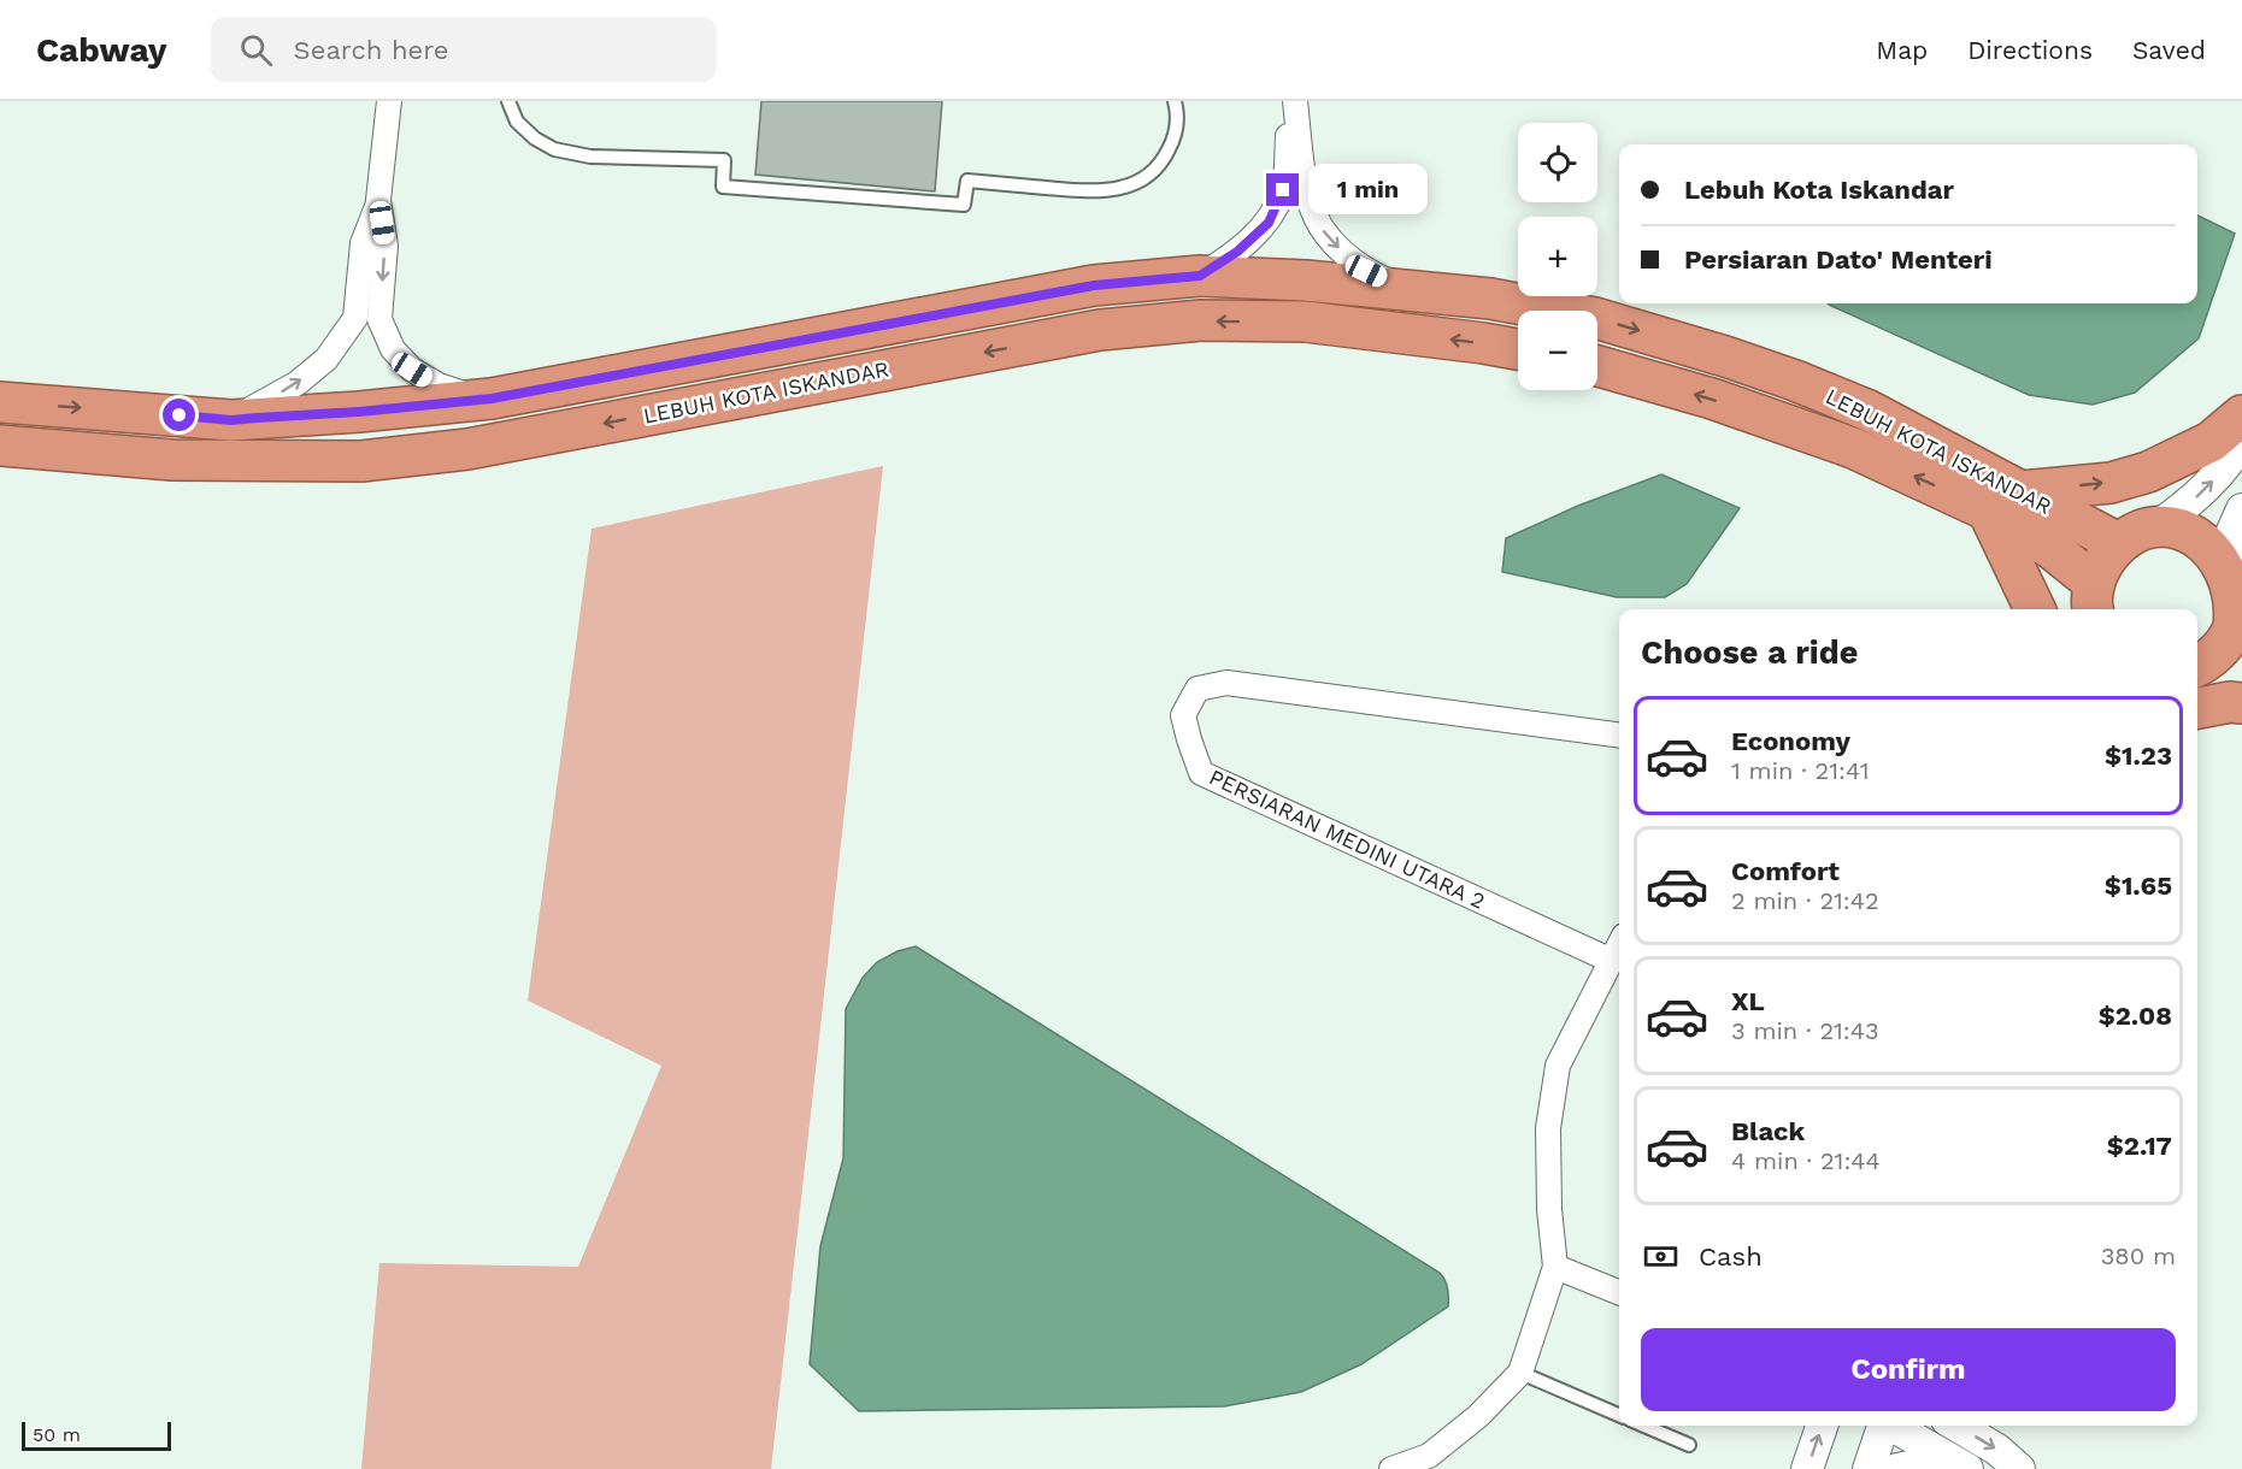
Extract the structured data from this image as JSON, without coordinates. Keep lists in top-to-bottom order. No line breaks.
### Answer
{"streets":{"highway":["LEBUH KOTA ISKANDAR"],"street":["PERSIARAN MEDINI UTARA 2"]},"scale_bar":"50 m","page":{"header":"Cabway","search":"Search here","nav":["Map","Directions","Saved"],"map_buttons":["+","−"],"banner":["Lebuh Kota Iskandar","Persiaran Dato' Menteri"],"bubble":"1 min","heading":"Choose a ride","list":[{"name":"Economy","note":"1 min · 21:41","value":"$1.23"},{"name":"Comfort","note":"2 min · 21:42","value":"$1.65"},{"name":"XL","note":"3 min · 21:43","value":"$2.08"},{"name":"Black","note":"4 min · 21:44","value":"$2.17"}],"pay":["Cash","380 m"],"buttons":"Confirm","scale":"50 m"}}
